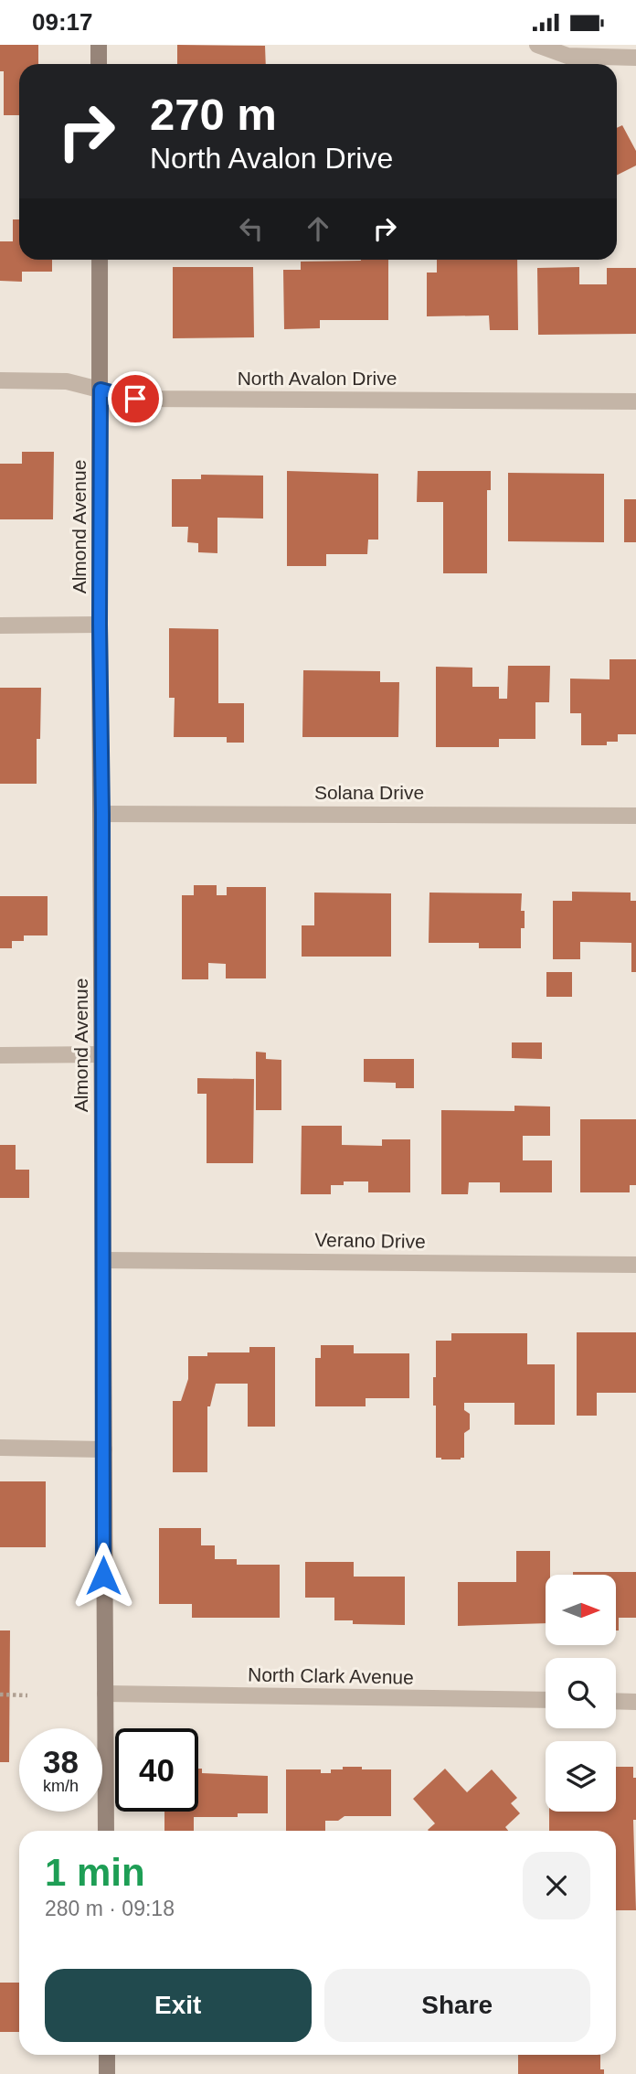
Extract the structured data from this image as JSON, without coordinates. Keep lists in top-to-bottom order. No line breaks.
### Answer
{"streets":{"street":["North Avalon Drive","Almond Avenue","Solana Drive","Verano Drive","North Clark Avenue"]},"crossings":[["North Avalon Drive","Almond Avenue"],["Almond Avenue","Solana Drive"],["Almond Avenue","Verano Drive"],["Almond Avenue","North Clark Avenue"]],"north":"right","page":{"status":"09:17","turn":["270 m","North Avalon Drive"],"speed":"38 km/h","limit":"40","heading":["1 min","280 m · 09:18"],"buttons":["Exit","Share"]}}
